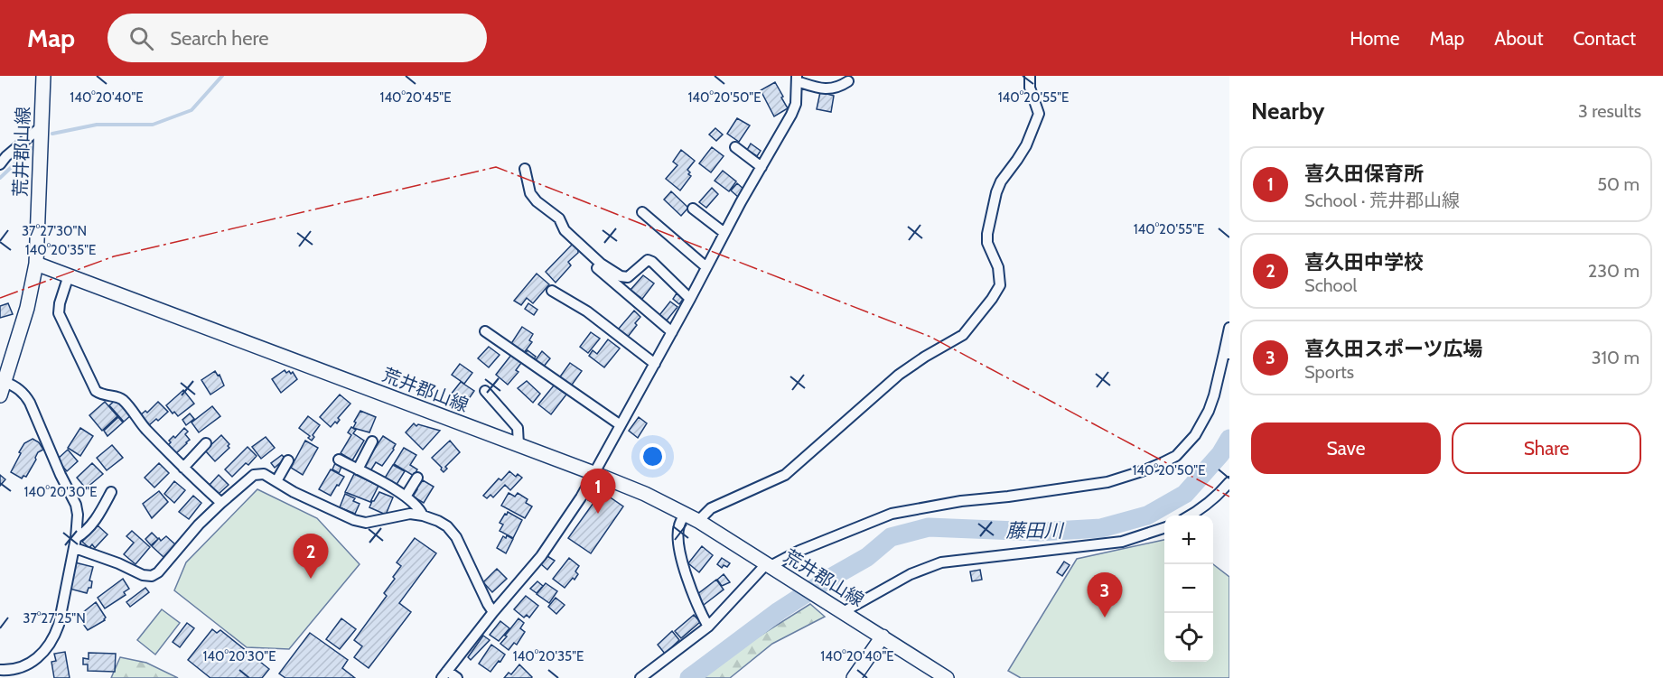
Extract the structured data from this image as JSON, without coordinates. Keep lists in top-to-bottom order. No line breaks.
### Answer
{"streets":{"main road":["荒井郡山線"]},"water":["藤田川"],"page":{"header":"Map","search":"Search here","nav":["Home","Map","About","Contact"],"heading":["Nearby","3 results"],"list":[{"mark":"1","name":"喜久田保育所","note":"School · 荒井郡山線","value":"50 m"},{"mark":"2","name":"喜久田中学校","note":"School","value":"230 m"},{"mark":"3","name":"喜久田スポーツ広場","note":"Sports","value":"310 m"}],"buttons":["Save","Share"],"pins":["1","2","3"],"map_buttons":["+","−"]},"coordinates":["140°20'45\"E","140°20'50\"E","140°20'40\"E","140°20'55\"E","37°27'30\"N","140°20'35\"E","140°20'30\"E","37°27'25\"N"]}
